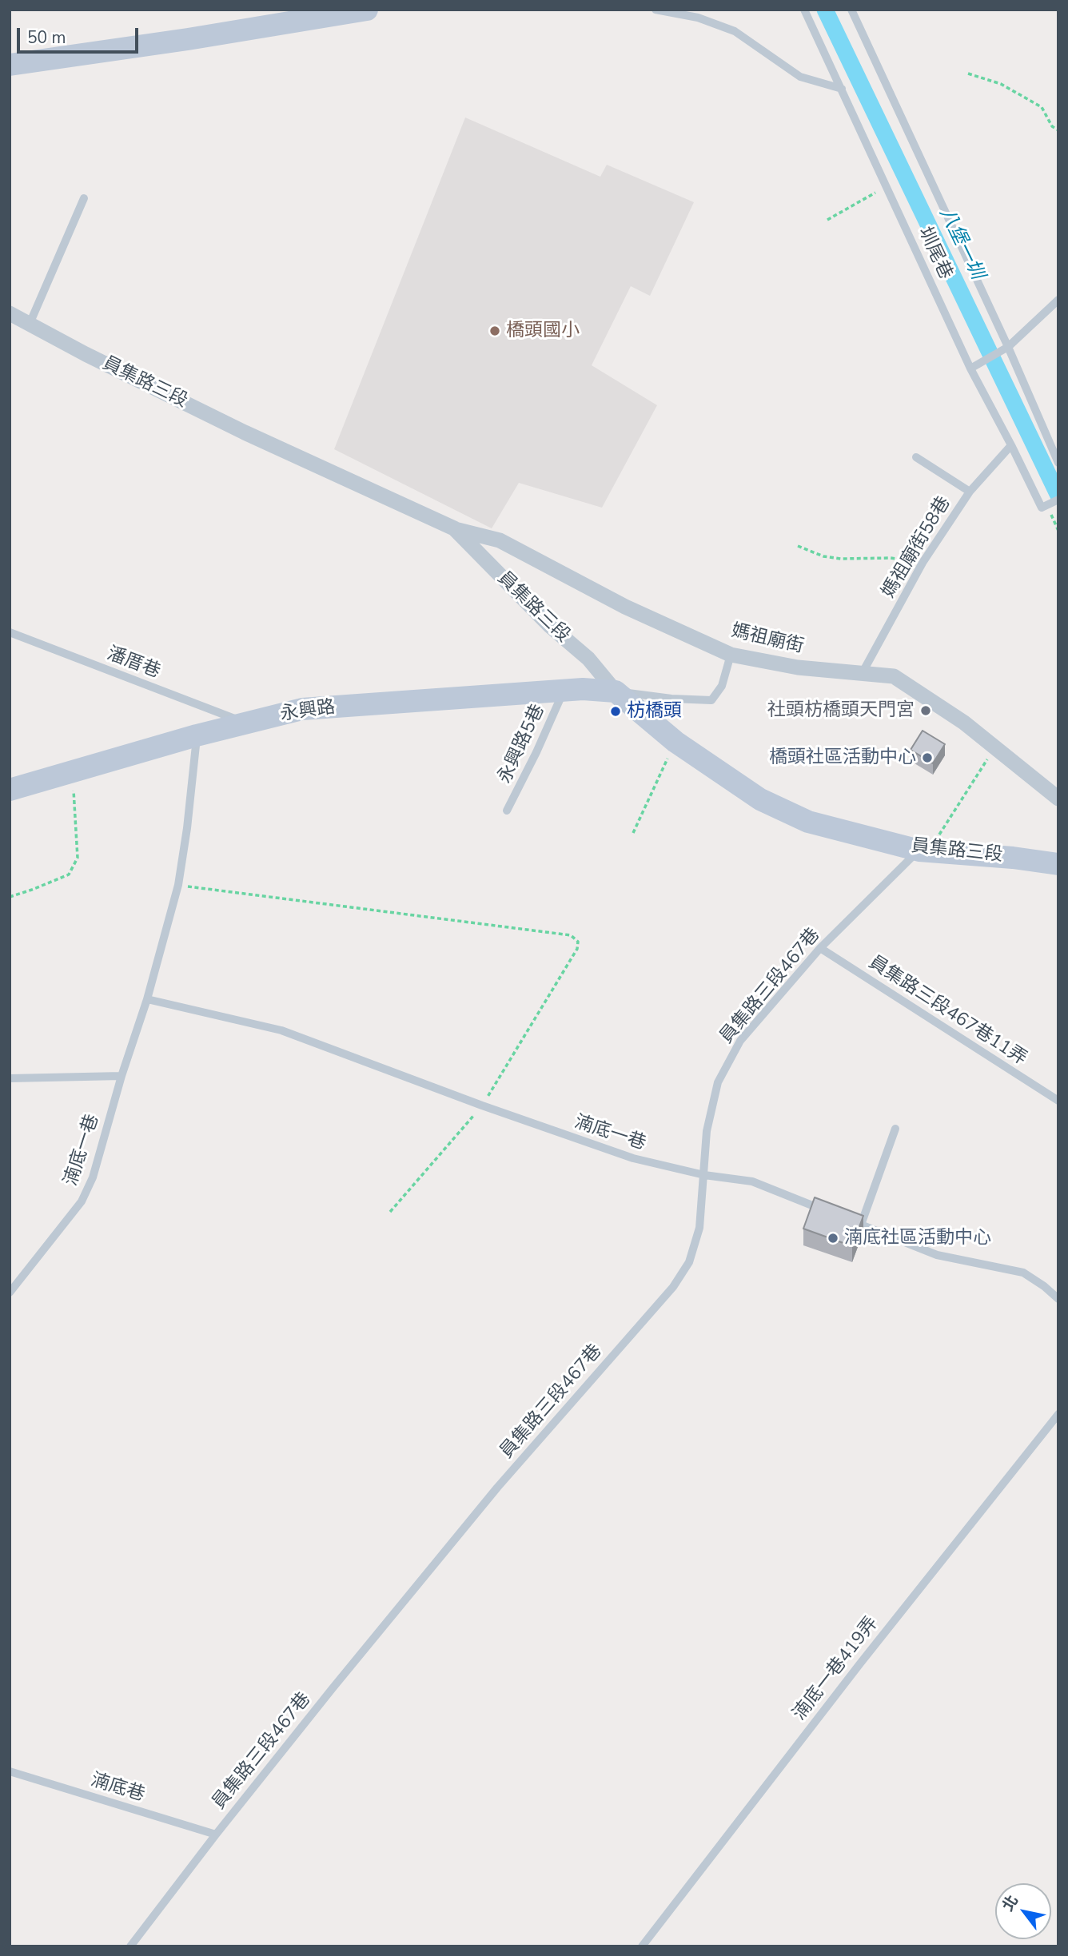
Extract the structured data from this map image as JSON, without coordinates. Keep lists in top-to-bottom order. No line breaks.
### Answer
{"streets":{"street":["員集路三段","媽祖廟街","永興路"],"lane":["圳尾巷","媽祖廟街58巷","潘厝巷","永興路5巷","員集路三段467巷","員集路三段467巷11弄","湳底一巷","湳底一巷419弄","湳底巷"]},"crossings":[["圳尾巷","媽祖廟街58巷"],["員集路三段","媽祖廟街"],["員集路三段","永興路"],["員集路三段","員集路三段467巷"],["媽祖廟街58巷","媽祖廟街"],["潘厝巷","永興路"],["永興路","永興路5巷"],["永興路","湳底一巷"],["員集路三段467巷","員集路三段467巷11弄"],["員集路三段467巷","湳底一巷"],["員集路三段467巷","湳底巷"]],"water":["八堡一圳"],"places":["橋頭國小","社頭枋橋頭天門宮","枋橋頭","橋頭社區活動中心","湳底社區活動中心"],"scale_bar":"50 m","north":"top left"}
